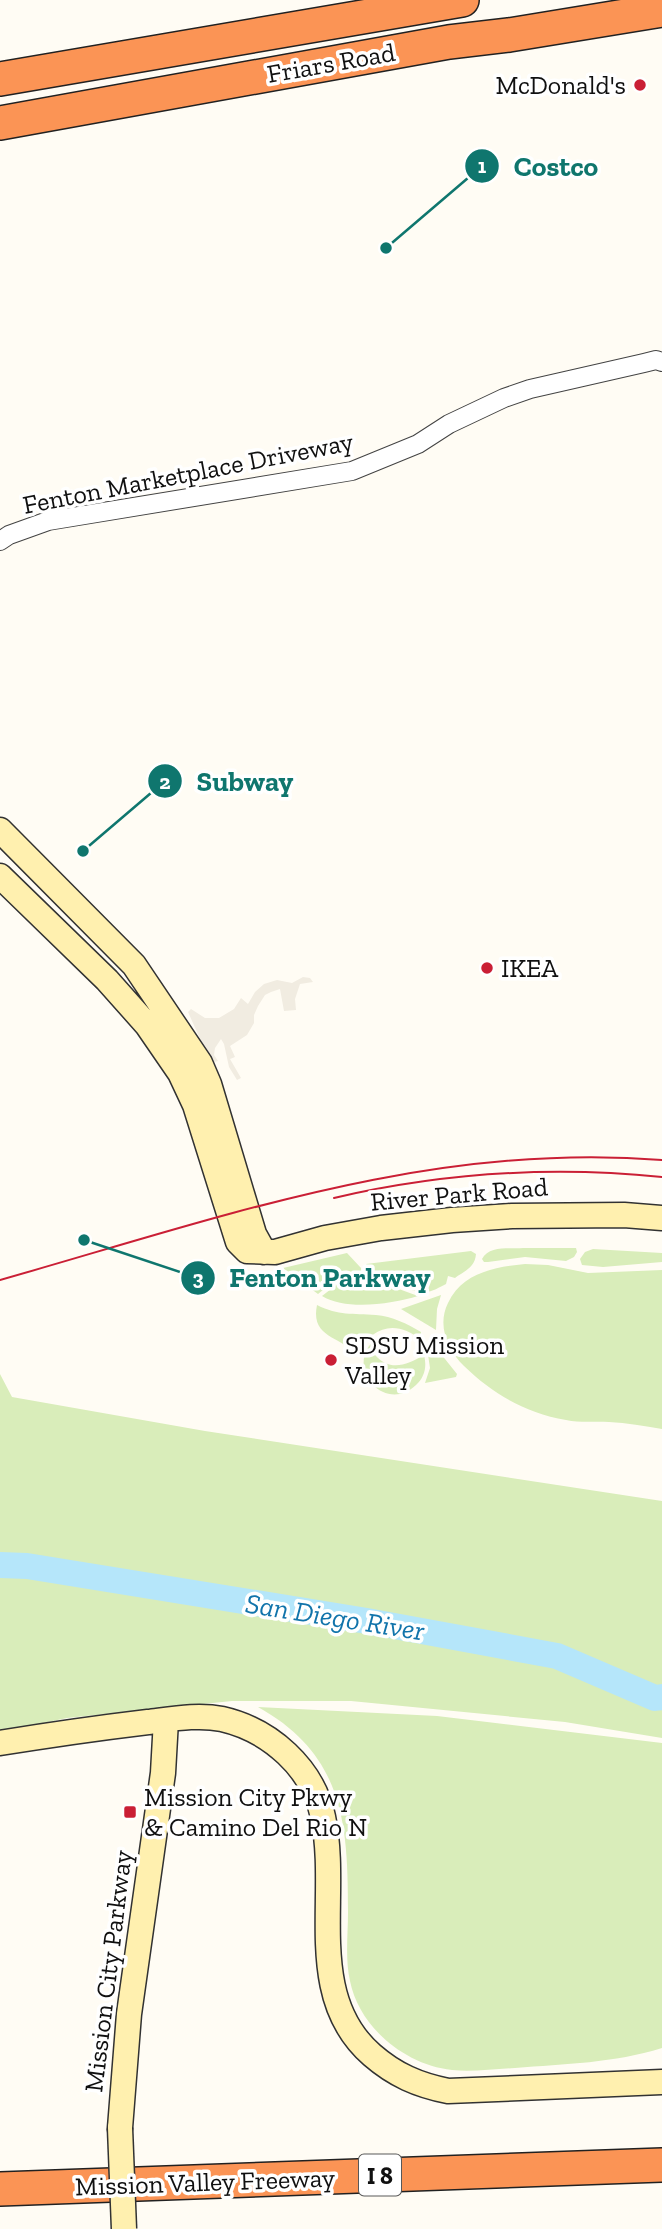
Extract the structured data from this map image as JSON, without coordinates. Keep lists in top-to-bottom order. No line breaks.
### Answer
{"streets":{"highway":["Friars Road","I 8","Mission Valley Freeway"],"street":["Fenton Marketplace Driveway","River Park Road","Mission City Parkway"]},"water":["San Diego River"],"places":{"other":["McDonald's","Costco","Subway","IKEA","Fenton Parkway","SDSU Mission Valley"],"transit":["Mission City Pkwy & Camino Del Rio N"]}}
